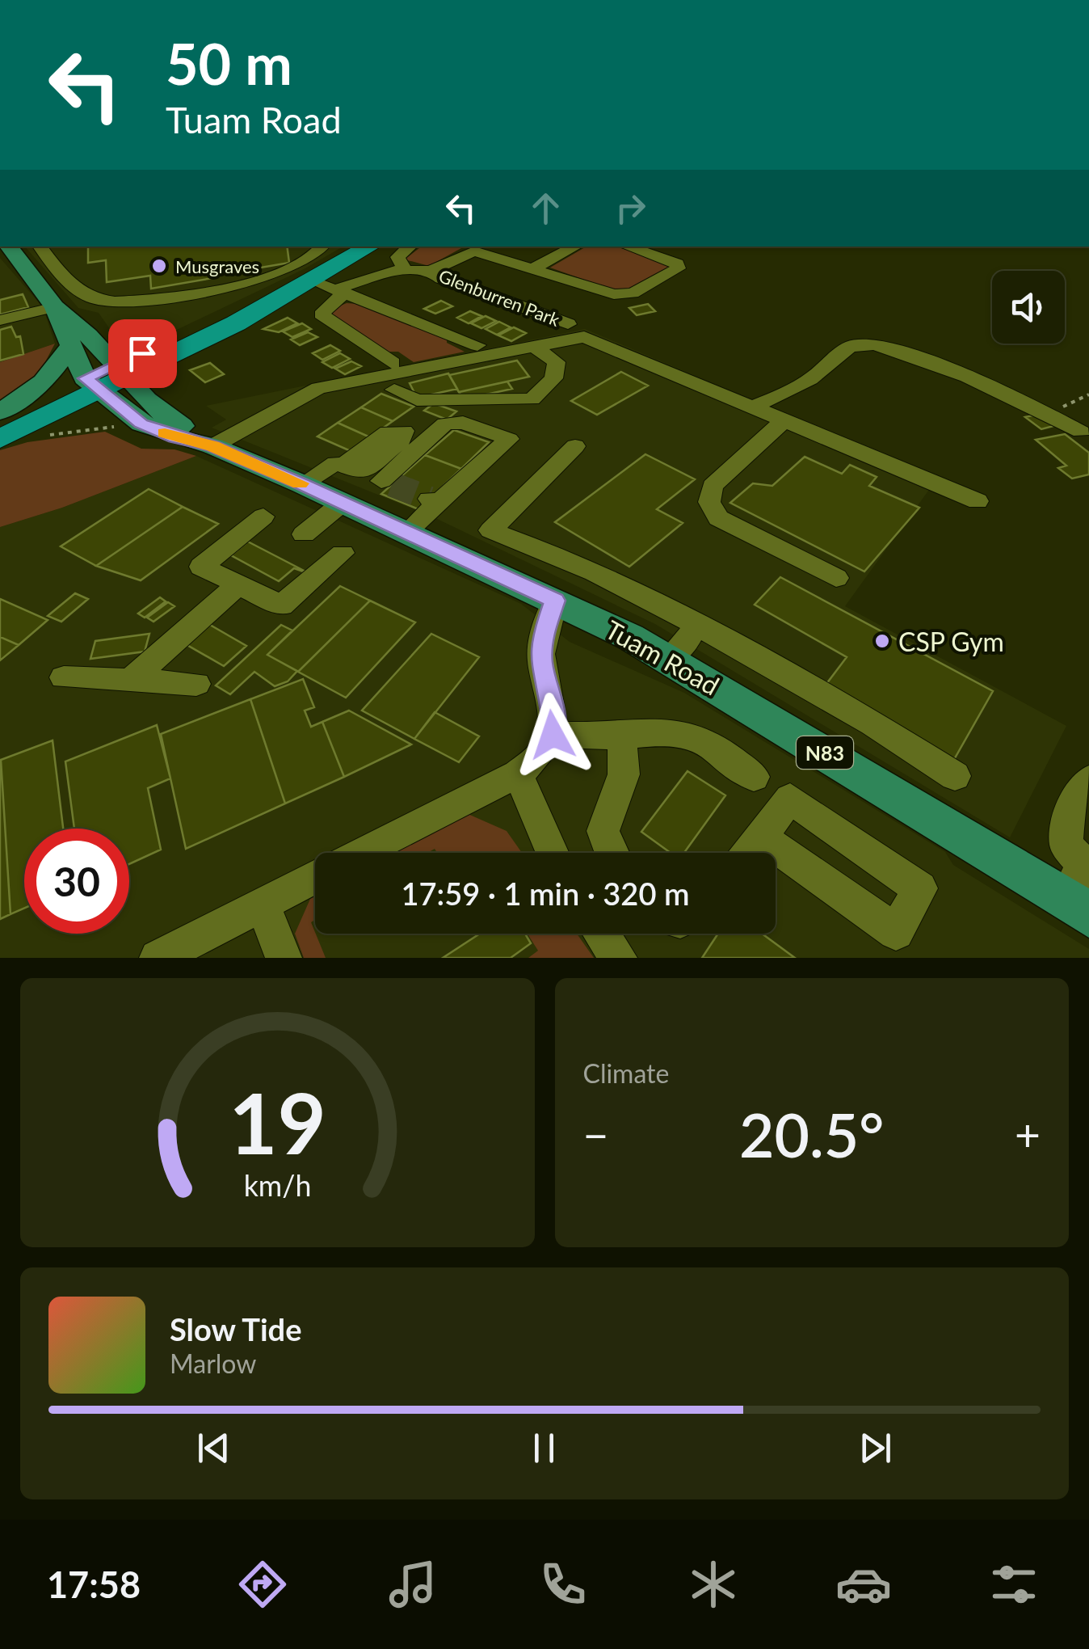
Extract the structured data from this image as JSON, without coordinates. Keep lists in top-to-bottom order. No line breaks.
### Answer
{"streets":{"main road":["Tuam Road","N83"],"street":["Glenburren Park"]},"places":["Musgraves","CSP Gym"],"page":{"turn":["50 m","Tuam Road"],"limit":"30","trip":"17:59 · 1 min · 320 m","tile":"Climate","heat":["−","20.5°","+"],"song":["Slow Tide","Marlow"],"tabs":"17:58","gauge":["19","km/h"]}}
